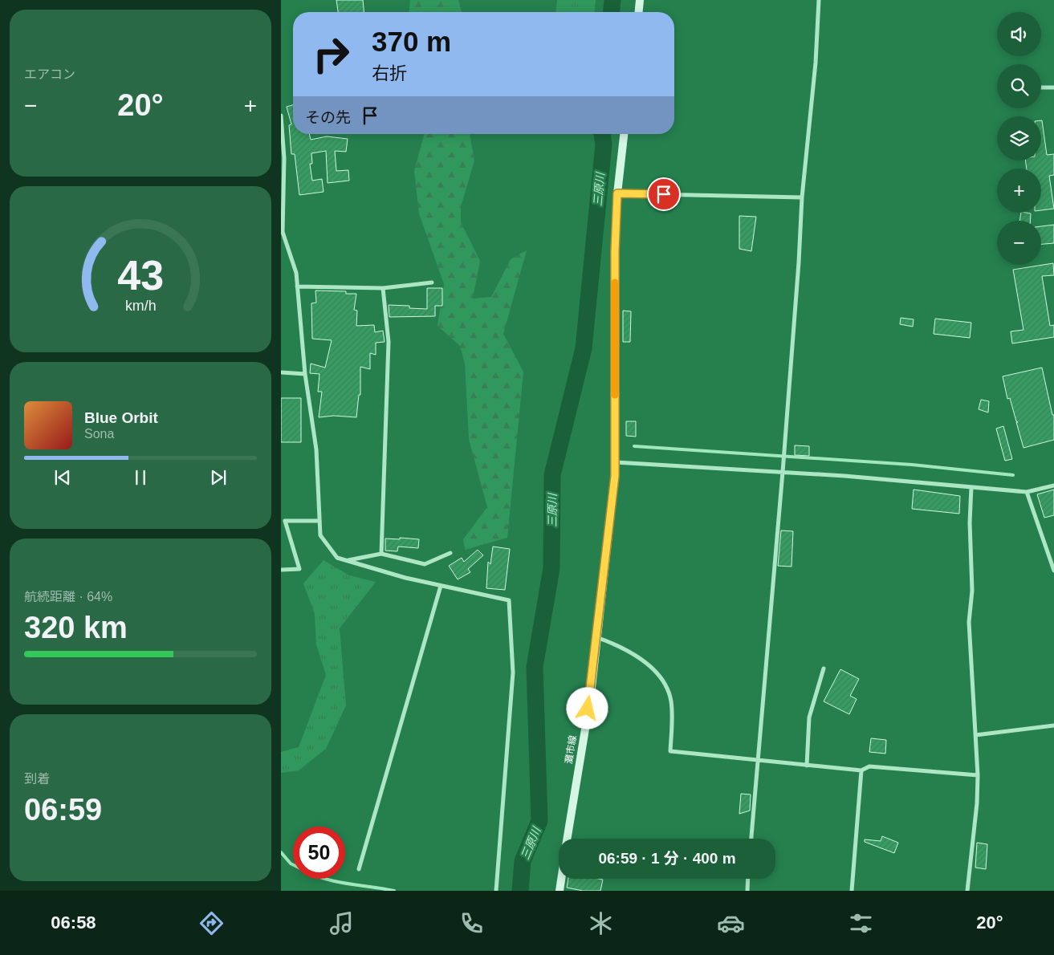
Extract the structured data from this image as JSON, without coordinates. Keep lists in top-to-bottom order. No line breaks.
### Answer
{"streets":{"main road":["灘市線"]},"water":["三原川"],"page":{"tile":["エアコン",["航続距離 · 64%","320 km"],["到着","06:59"]],"map_buttons":["+","−"],"turn":["370 m","右折"],"heat":["−","20°","+"],"then":"その先","song":["Blue Orbit","Sona"],"limit":"50","trip":"06:59 · 1 分 · 400 m","tabs":["06:58","20°"],"gauge":["43","km/h"]}}
